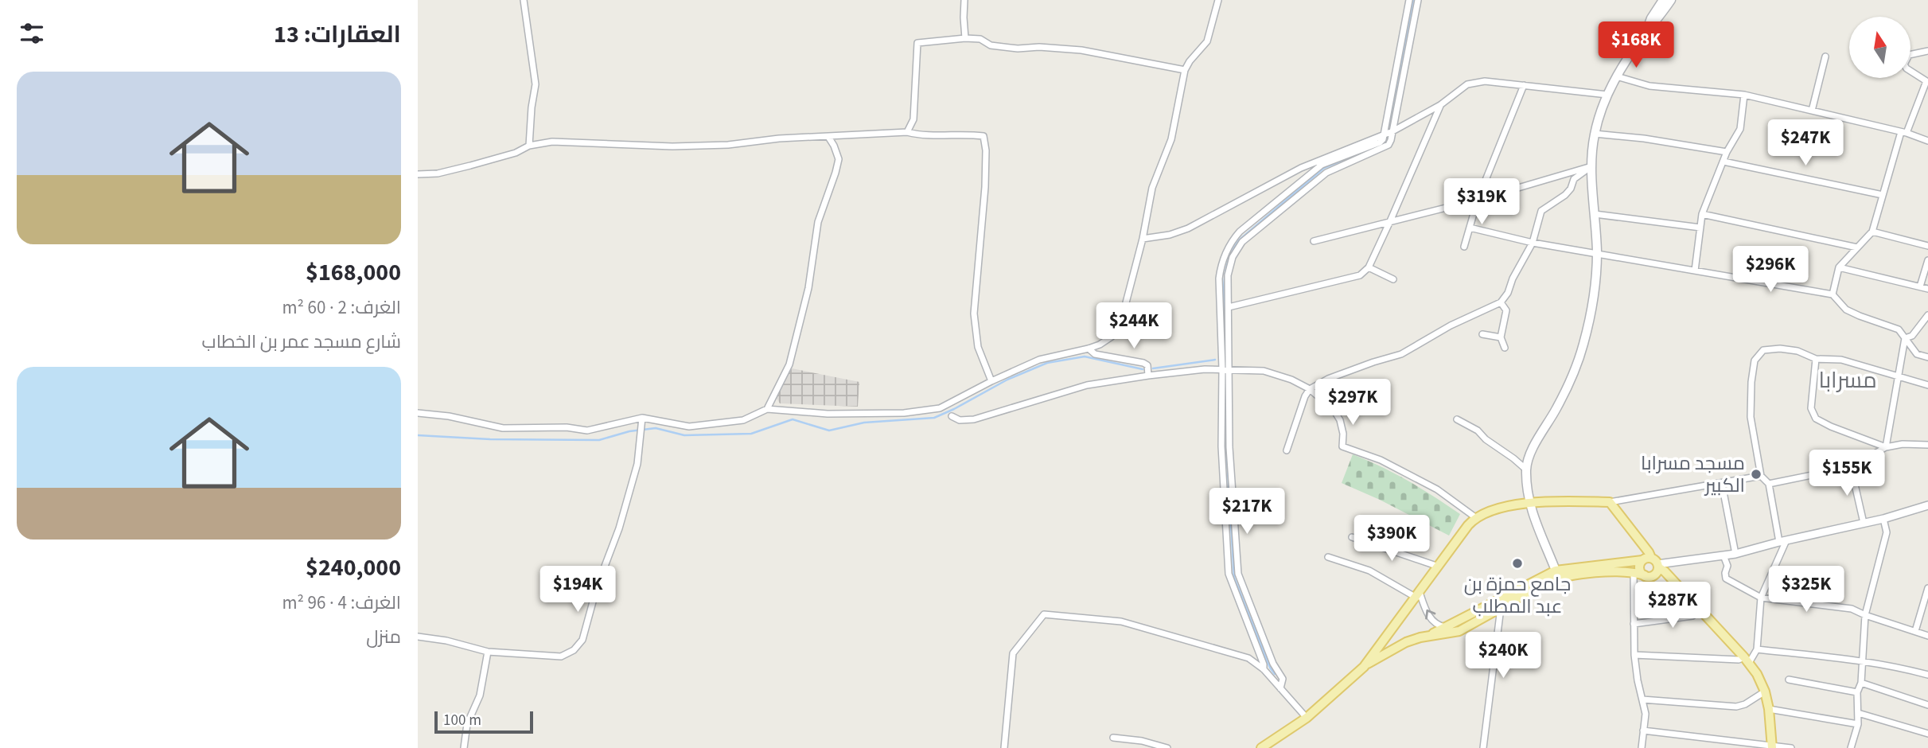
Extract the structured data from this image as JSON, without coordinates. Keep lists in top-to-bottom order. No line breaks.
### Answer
{"districts":["مسرابا"],"places":["مسجد مسرابا الكبير","جامع حمزة بن عبد المطلب"],"scale_bar":"100 m","north":"top","page":{"heading":"العقارات: 13","price":["$168K","$247K","$319K","$296K","$244K","$297K","$155K","$217K","$390K","$194K","$325K","$287K","$240K"],"list":[{"name":"$168,000","note":"الغرف: 2 · 60 m² · شارع مسجد عمر بن الخطاب"},{"name":"$240,000","note":"الغرف: 4 · 96 m² · منزل"}],"scale":"100 m"}}
